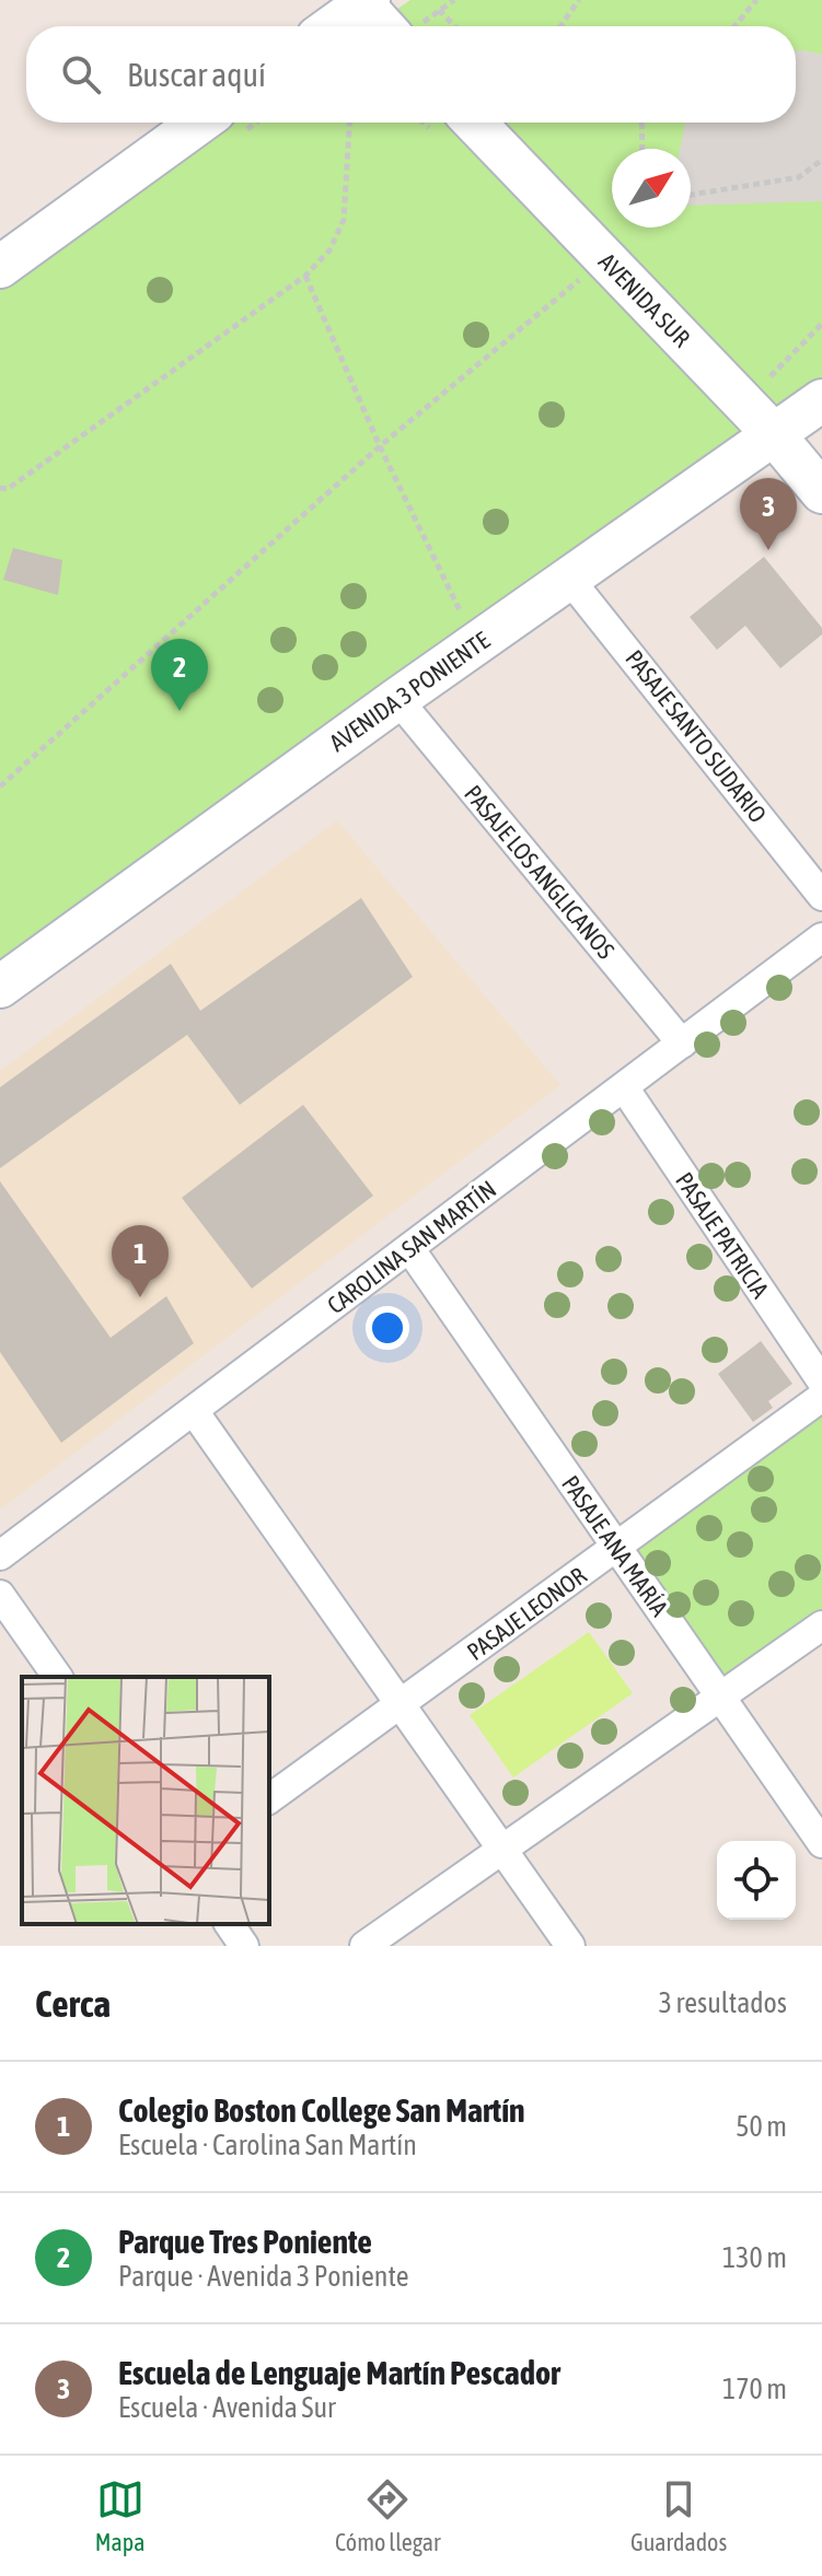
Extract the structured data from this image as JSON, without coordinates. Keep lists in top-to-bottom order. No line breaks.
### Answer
{"streets":{"street":["AVENIDA SUR","AVENIDA 3 PONIENTE","PASAJE SANTO SUDARIO","PASAJE LOS ANGLICANOS","PASAJE PATRICIA","CAROLINA SAN MARTÍN","PASAJE ANA MARÍA","PASAJE LEONOR"]},"crossings":[["AVENIDA SUR","AVENIDA 3 PONIENTE"],["AVENIDA 3 PONIENTE","PASAJE SANTO SUDARIO"],["AVENIDA 3 PONIENTE","PASAJE LOS ANGLICANOS"],["PASAJE LOS ANGLICANOS","CAROLINA SAN MARTÍN"],["PASAJE PATRICIA","CAROLINA SAN MARTÍN"],["CAROLINA SAN MARTÍN","PASAJE ANA MARÍA"],["PASAJE ANA MARÍA","PASAJE LEONOR"]],"north":"top right","page":{"search":"Buscar aquí","pins":["3","2","1"],"heading":["Cerca","3 resultados"],"list":[{"mark":"1","name":"Colegio Boston College San Martín","note":"Escuela · Carolina San Martín","value":"50 m"},{"mark":"2","name":"Parque Tres Poniente","note":"Parque · Avenida 3 Poniente","value":"130 m"},{"mark":"3","name":"Escuela de Lenguaje Martín Pescador","note":"Escuela · Avenida Sur","value":"170 m"}],"nav":["Mapa","Cómo llegar","Guardados"]}}
